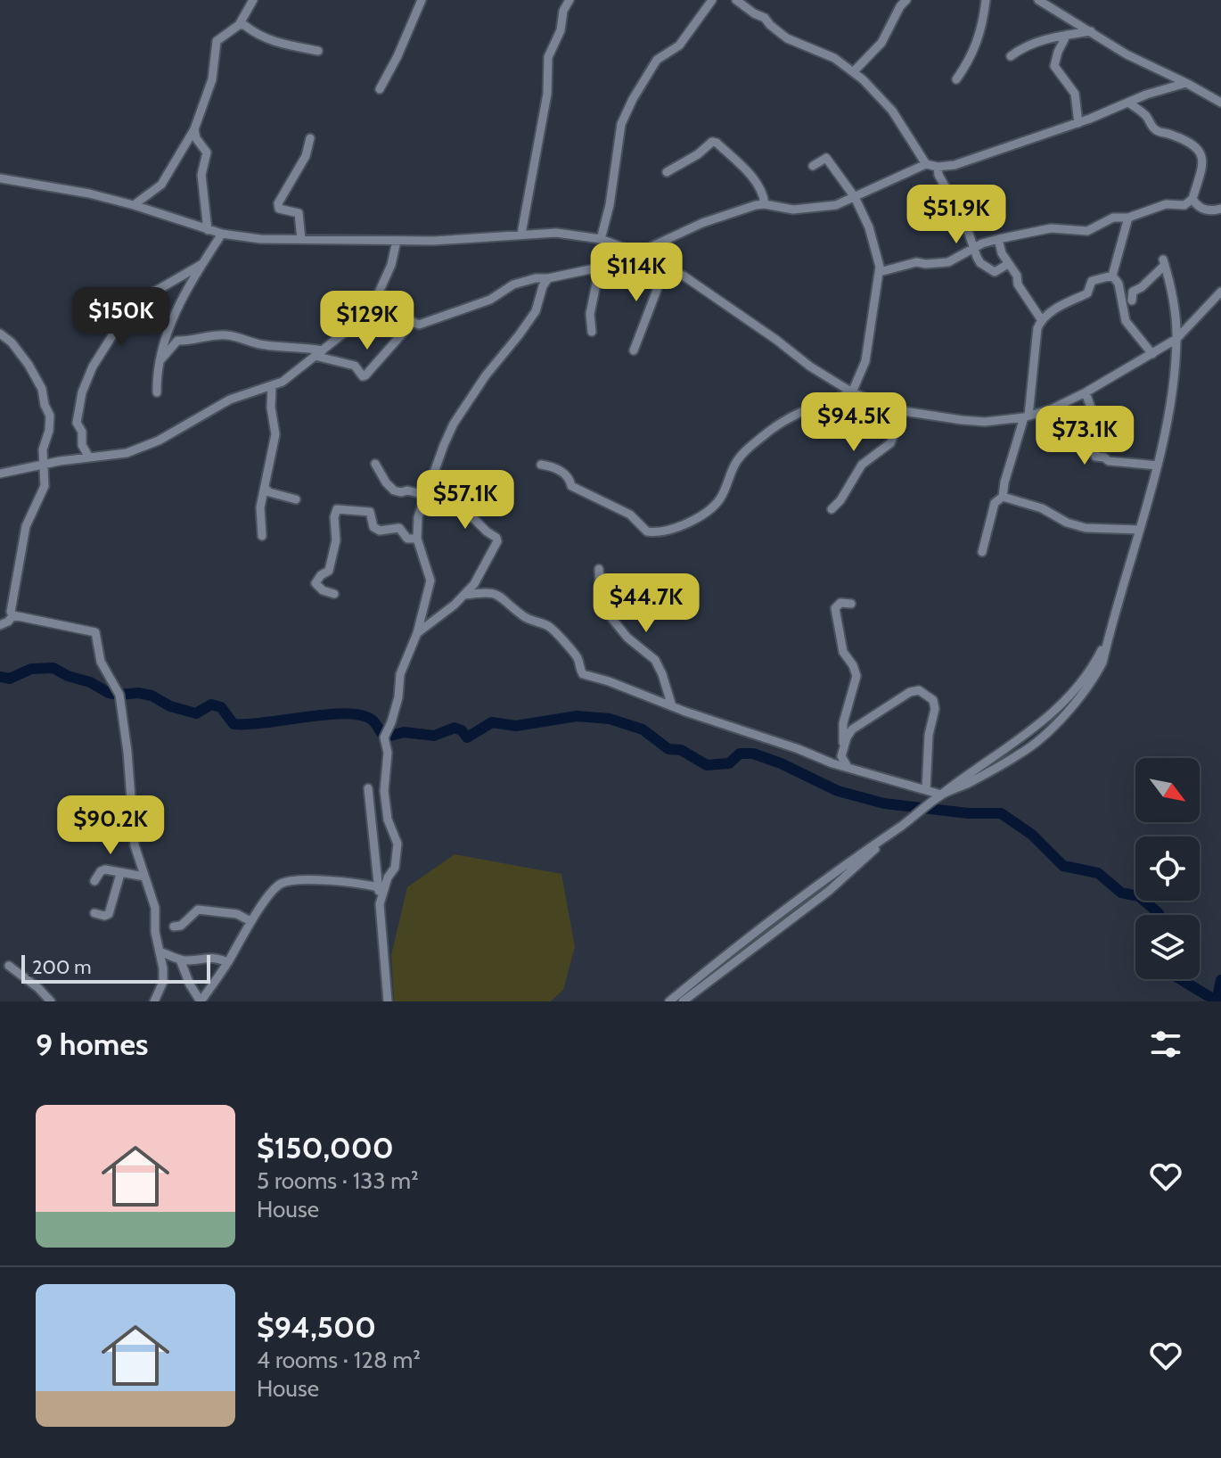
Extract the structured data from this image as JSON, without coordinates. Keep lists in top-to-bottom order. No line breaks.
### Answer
{"scale_bar":"200 m","north":"bottom right","page":{"price":["$51.9K","$114K","$150K","$129K","$94.5K","$73.1K","$57.1K","$44.7K","$90.2K"],"scale":"200 m","heading":"9 homes","list":[{"name":"$150,000","note":"5 rooms · 133 m² · House"},{"name":"$94,500","note":"4 rooms · 128 m² · House"}]}}
